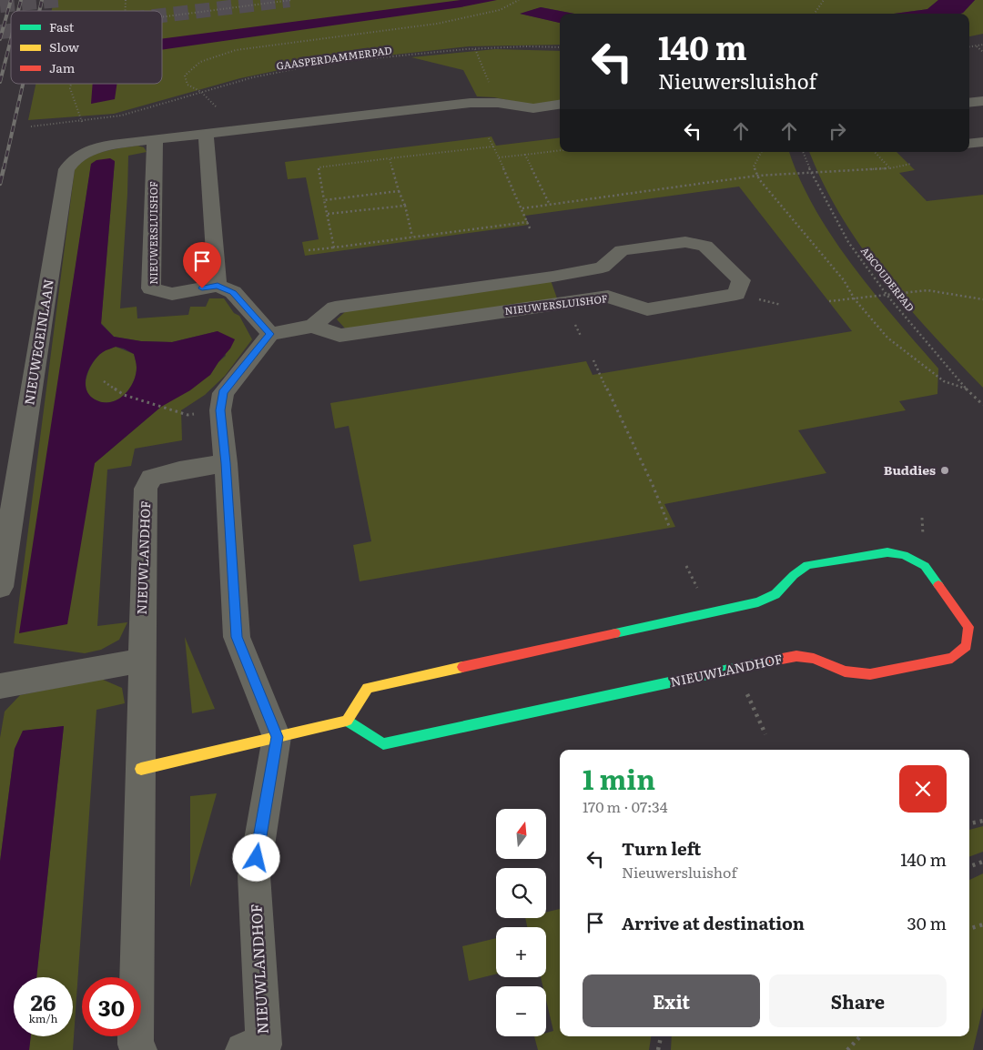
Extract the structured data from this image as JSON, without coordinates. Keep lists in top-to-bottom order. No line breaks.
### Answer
{"streets":{"street":["NIEUWERSLUISHOF","NIEUWEGEINLAAN","NIEUWLANDHOF"],"path":["GAASPERDAMMERPAD","ABCOUDERPAD"]},"crossings":[["NIEUWERSLUISHOF","NIEUWEGEINLAAN"]],"places":["Buddies"],"legend":["Fast","Slow","Jam"],"north":"top","page":{"turn":["140 m","Nieuwersluishof"],"heading":["1 min","170 m · 07:34"],"map_buttons":["+","−"],"list":[{"name":"Turn left","note":"Nieuwersluishof","value":"140 m"},{"name":"Arrive at destination","value":"30 m"}],"buttons":["Exit","Share"],"speed":"26 km/h","limit":"30"}}
